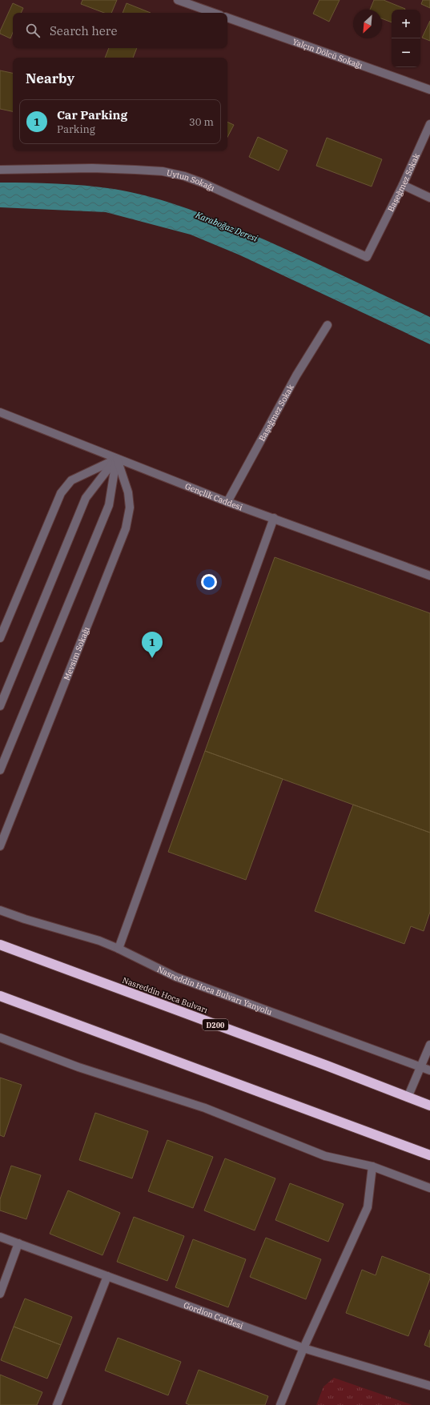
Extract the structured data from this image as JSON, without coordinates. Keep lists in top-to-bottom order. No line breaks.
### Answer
{"streets":{"highway":["Nasreddin Hoca Bulvarı","D200"],"street":["Yalçın Dölcü Sokağı","Uytun Sokağı","Başeğmez Sokak","Gençlik Caddesi","Mevsim Sokağı","Nasreddin Hoca Bulvarı Yanyolu","Gordion Caddesi"]},"crossings":[["Uytun Sokağı","Başeğmez Sokak"],["Başeğmez Sokak","Gençlik Caddesi"],["Gençlik Caddesi","Mevsim Sokağı"]],"water":["Karaboğaz Deresi"],"north":"bottom left","page":{"map_buttons":["+","−"],"search":"Search here","heading":"Nearby","list":[{"mark":"1","name":"Car Parking","note":"Parking","value":"30 m"}],"pins":"1"}}
